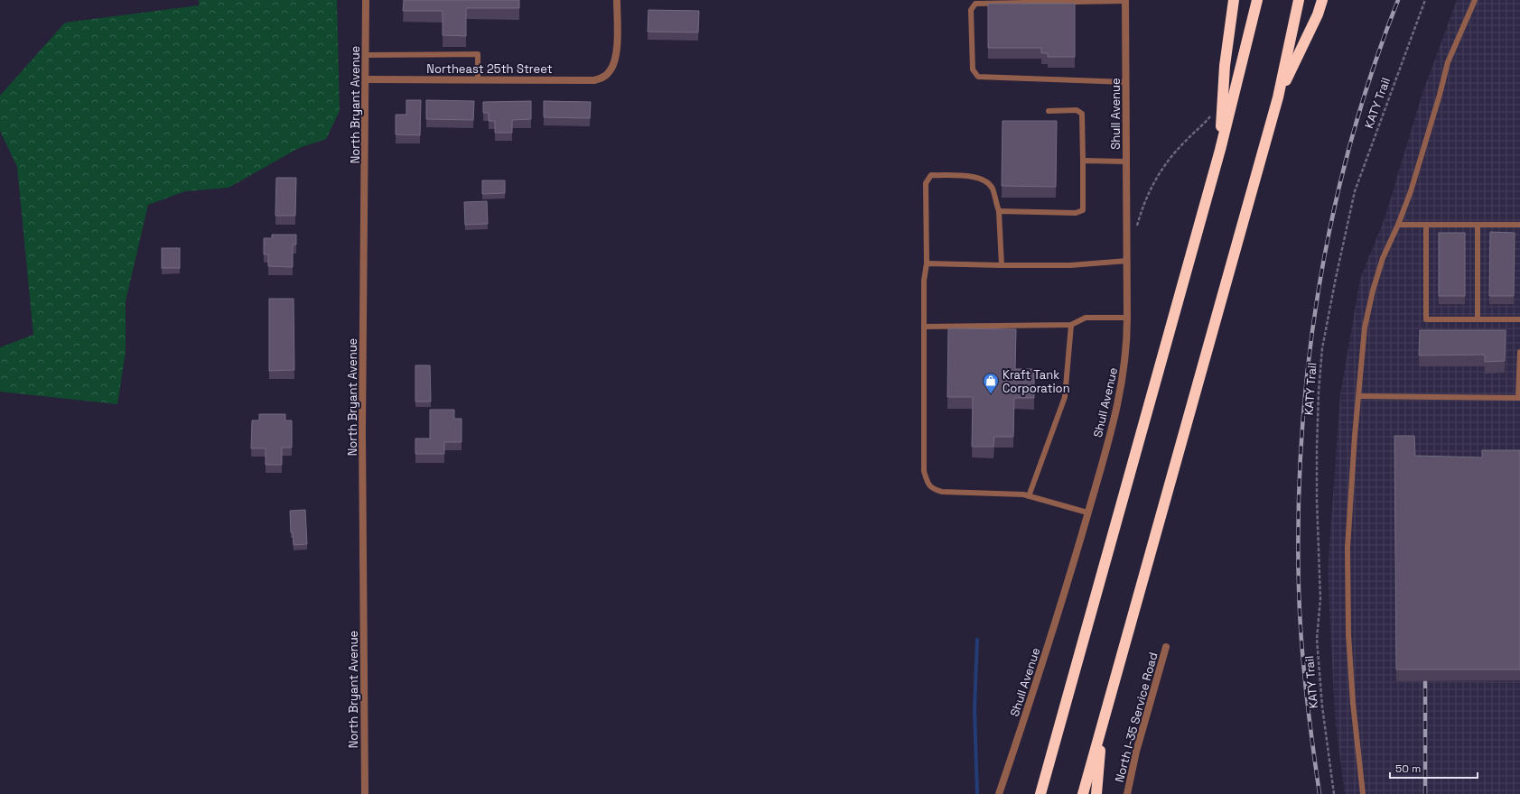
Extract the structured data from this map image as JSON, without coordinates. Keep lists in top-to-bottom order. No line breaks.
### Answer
{"streets":{"street":["Northeast 25th Street","North Bryant Avenue","Shull Avenue","North I-35 Service Road"],"path":["KATY Trail"]},"crossings":[["Northeast 25th Street","North Bryant Avenue"]],"places":{"shop":["Kraft Tank Corporation"]},"scale_bar":"50 m"}
